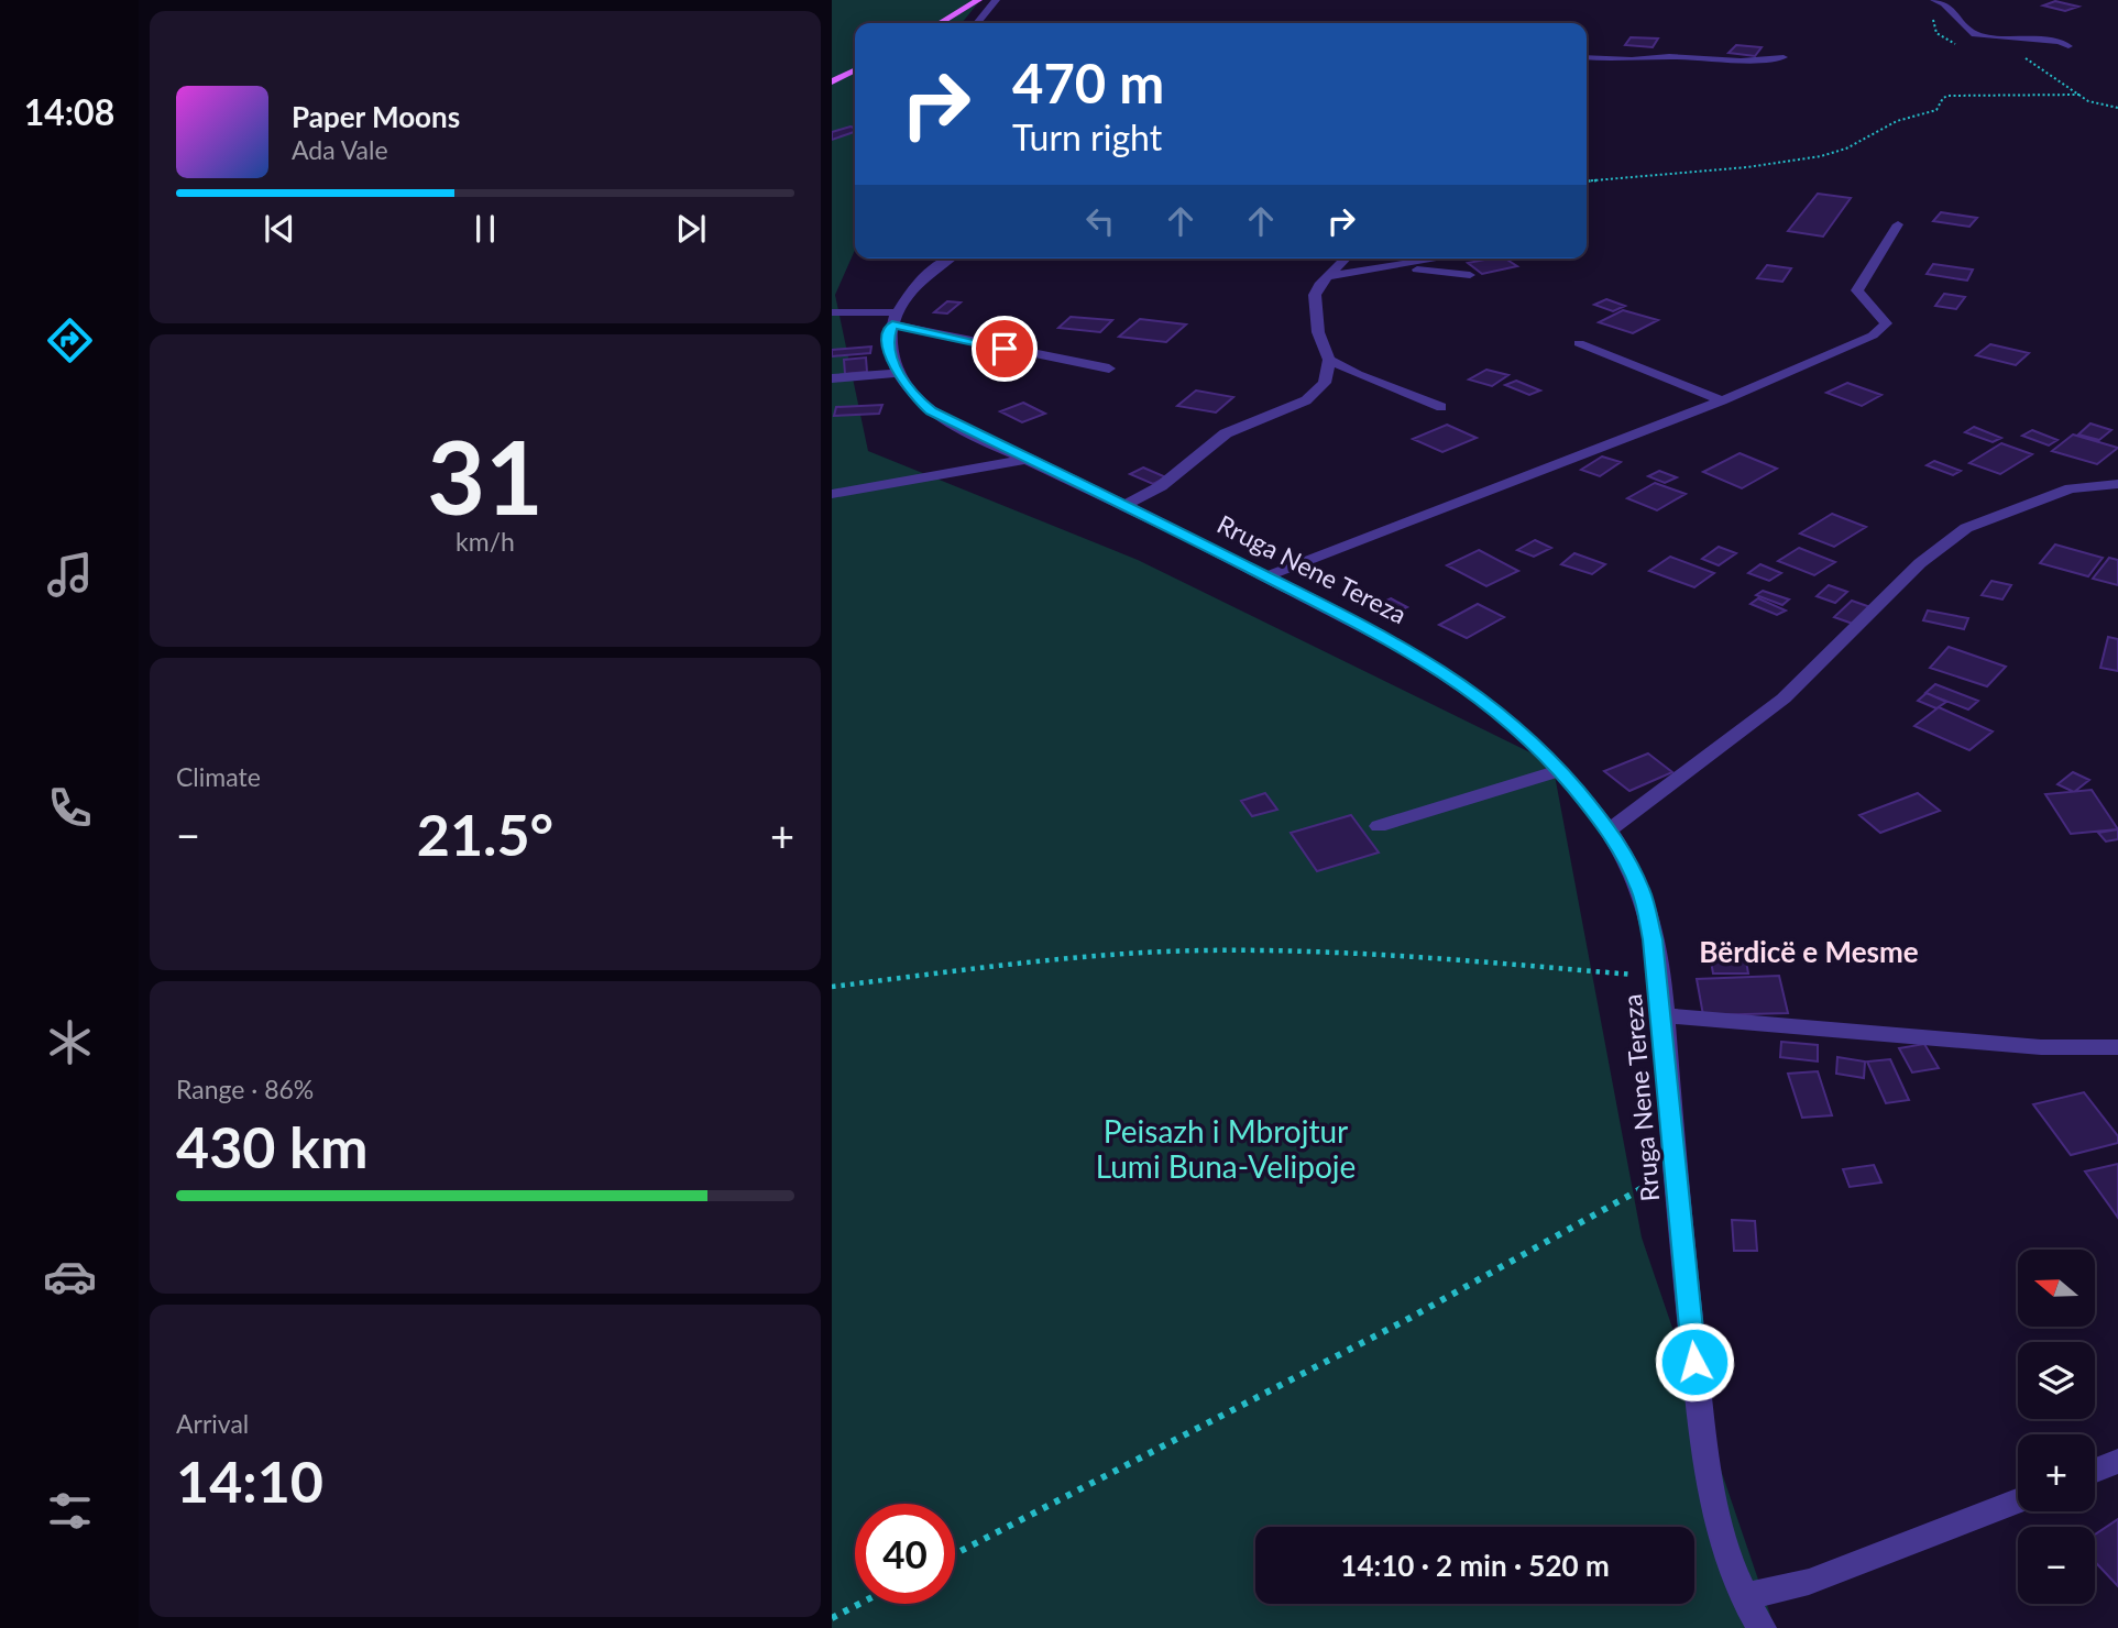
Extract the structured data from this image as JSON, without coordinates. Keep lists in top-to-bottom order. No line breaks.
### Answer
{"streets":{"street":["Rruga Nene Tereza"]},"districts":["Bërdicë e Mesme"],"parks":["Peisazh i Mbrojtur Lumi Buna-Velipoje"],"north":"left","page":{"tabs":"14:08","turn":["470 m","Turn right"],"song":["Paper Moons","Ada Vale"],"tile":[["31","km/h"],"Climate",["Range · 86%","430 km"],["Arrival","14:10"]],"heat":["−","21.5°","+"],"map_buttons":["+","−"],"limit":"40","trip":"14:10 · 2 min · 520 m"}}
